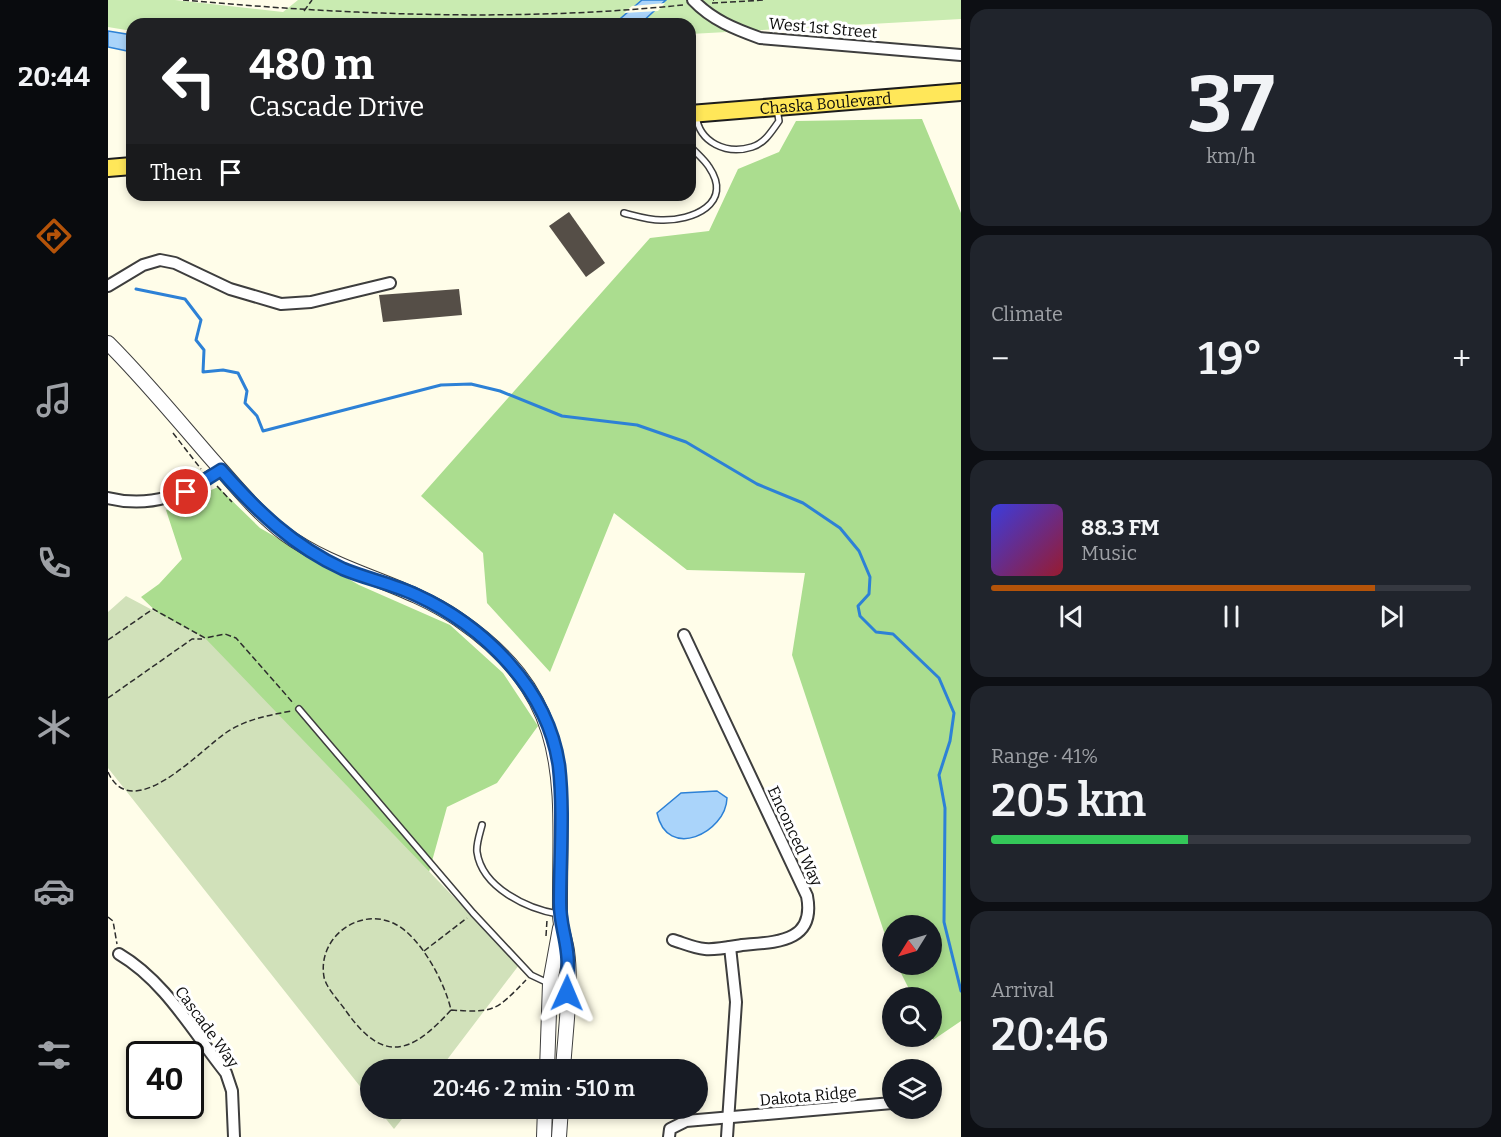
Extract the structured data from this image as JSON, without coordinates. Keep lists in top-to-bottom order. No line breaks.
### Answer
{"streets":{"main road":["Chaska Boulevard"],"street":["West 1st Street","Enconced Way","Cascade Way","Dakota Ridge"]},"north":"bottom left","page":{"tabs":"20:44","tile":[["37","km/h"],"Climate",["Range · 41%","205 km"],["Arrival","20:46"]],"turn":["480 m","Cascade Drive"],"then":"Then","heat":["−","19°","+"],"song":["88.3 FM","Music"],"limit":"40","trip":"20:46 · 2 min · 510 m"}}
